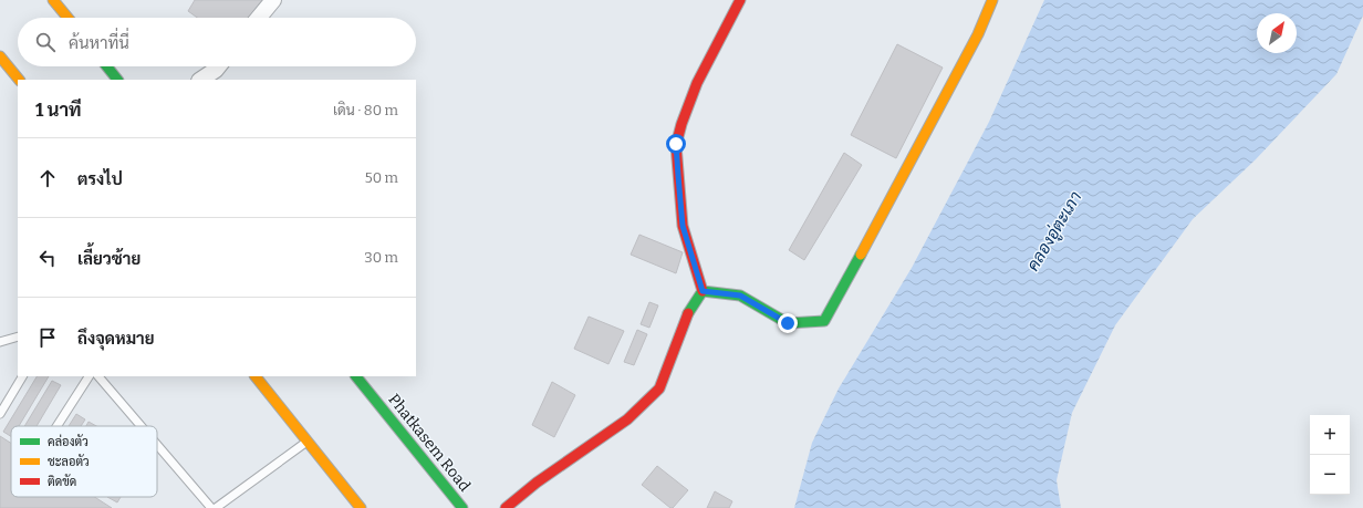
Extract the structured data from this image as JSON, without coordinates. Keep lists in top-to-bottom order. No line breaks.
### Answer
{"streets":{"main road":["Phatkasem Road"]},"water":["คลองอู่ตะเภา"],"legend":["คล่องตัว","ชะลอตัว","ติดขัด"],"north":"top right","page":{"search":"ค้นหาที่นี่","heading":["1 นาที","เดิน · 80 m"],"list":[["ตรงไป","50 m"],["เลี้ยวซ้าย","30 m"],"ถึงจุดหมาย"],"map_buttons":["+","−"]}}
